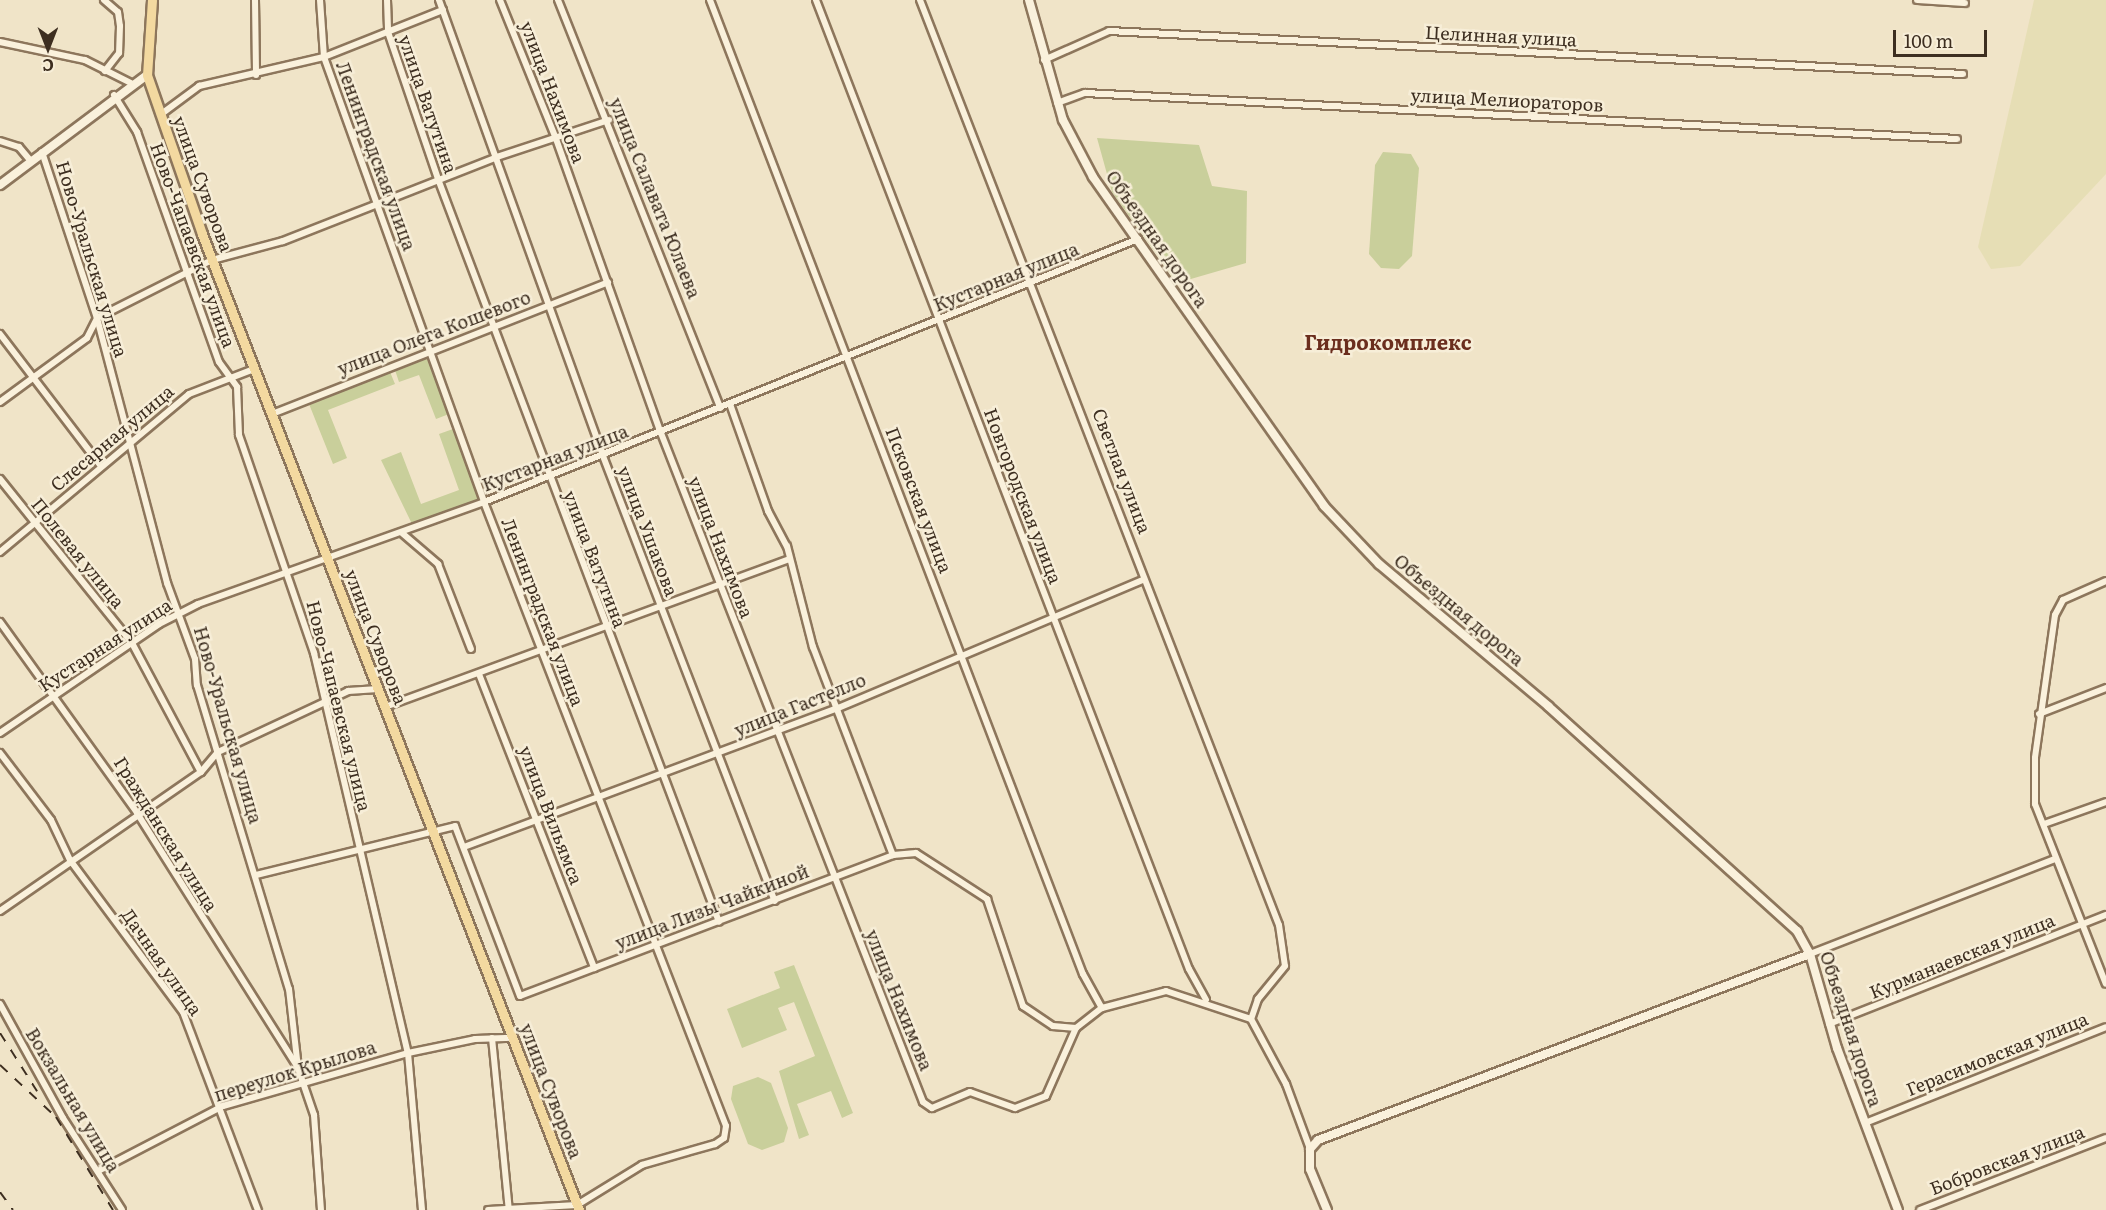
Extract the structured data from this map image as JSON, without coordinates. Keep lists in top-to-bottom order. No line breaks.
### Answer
{"streets":{"main road":["улица Суворова","Объездная дорога"],"street":["Целинная улица","улица Нахимова","улица Мелиораторов","улица Ватутина","Ленинградская улица","улица Салавата Юлаева","Ново-Чапаевская улица","Ново-Уральская улица","Кустарная улица","улица Олега Кошевого","Слесарная улица","Светлая улица","Новгородская улица","Псковская улица","улица Ушакова","Полевая улица","улица Гастелло","улица Вильямса","Гражданская улица","улица Лизы Чайкиной","Курманаевская улица","Дачная улица","Герасимовская улица","переулок Крылова","Вокзальная улица","Бобровская улица"]},"crossings":[["Целинная улица","Объездная дорога"],["улица Нахимова","Кустарная улица"],["улица Нахимова","улица Олега Кошевого"],["улица Нахимова","улица Гастелло"],["улица Нахимова","улица Лизы Чайкиной"],["улица Мелиораторов","Объездная дорога"],["улица Ватутина","Кустарная улица"],["улица Ватутина","улица Олега Кошевого"],["улица Ватутина","улица Гастелло"],["улица Ватутина","улица Лизы Чайкиной"],["Ленинградская улица","улица Суворова"],["Ленинградская улица","Кустарная улица"],["Ленинградская улица","улица Олега Кошевого"],["Ленинградская улица","улица Гастелло"],["Ленинградская улица","улица Лизы Чайкиной"],["улица Суворова","Кустарная улица"],["улица Суворова","улица Олега Кошевого"],["улица Суворова","Слесарная улица"],["улица Суворова","переулок Крылова"],["улица Салавата Юлаева","Кустарная улица"],["Объездная дорога","Кустарная улица"],["Объездная дорога","Курманаевская улица"],["Объездная дорога","Герасимовская улица"],["Ново-Чапаевская улица","Кустарная улица"],["Ново-Чапаевская улица","Слесарная улица"],["Ново-Чапаевская улица","переулок Крылова"],["Ново-Уральская улица","Кустарная улица"],["Ново-Уральская улица","Слесарная улица"],["Ново-Уральская улица","Гражданская улица"],["Ново-Уральская улица","переулок Крылова"],["Кустарная улица","Светлая улица"],["Кустарная улица","Новгородская улица"],["Кустарная улица","Псковская улица"],["Кустарная улица","улица Ушакова"],["Кустарная улица","Полевая улица"],["Кустарная улица","Гражданская улица"],["улица Олега Кошевого","улица Ушакова"],["Слесарная улица","Полевая улица"],["Светлая улица","улица Гастелло"],["Новгородская улица","улица Гастелло"],["Псковская улица","улица Гастелло"],["улица Ушакова","улица Гастелло"],["улица Ушакова","улица Лизы Чайкиной"],["улица Гастелло","улица Вильямса"],["улица Гастелло","улица Лизы Чайкиной"],["улица Вильямса","улица Лизы Чайкиной"],["Дачная улица","переулок Крылова"],["переулок Крылова","Вокзальная улица"]],"districts":["Гидрокомплекс"],"scale_bar":"100 m","north":"bottom"}
